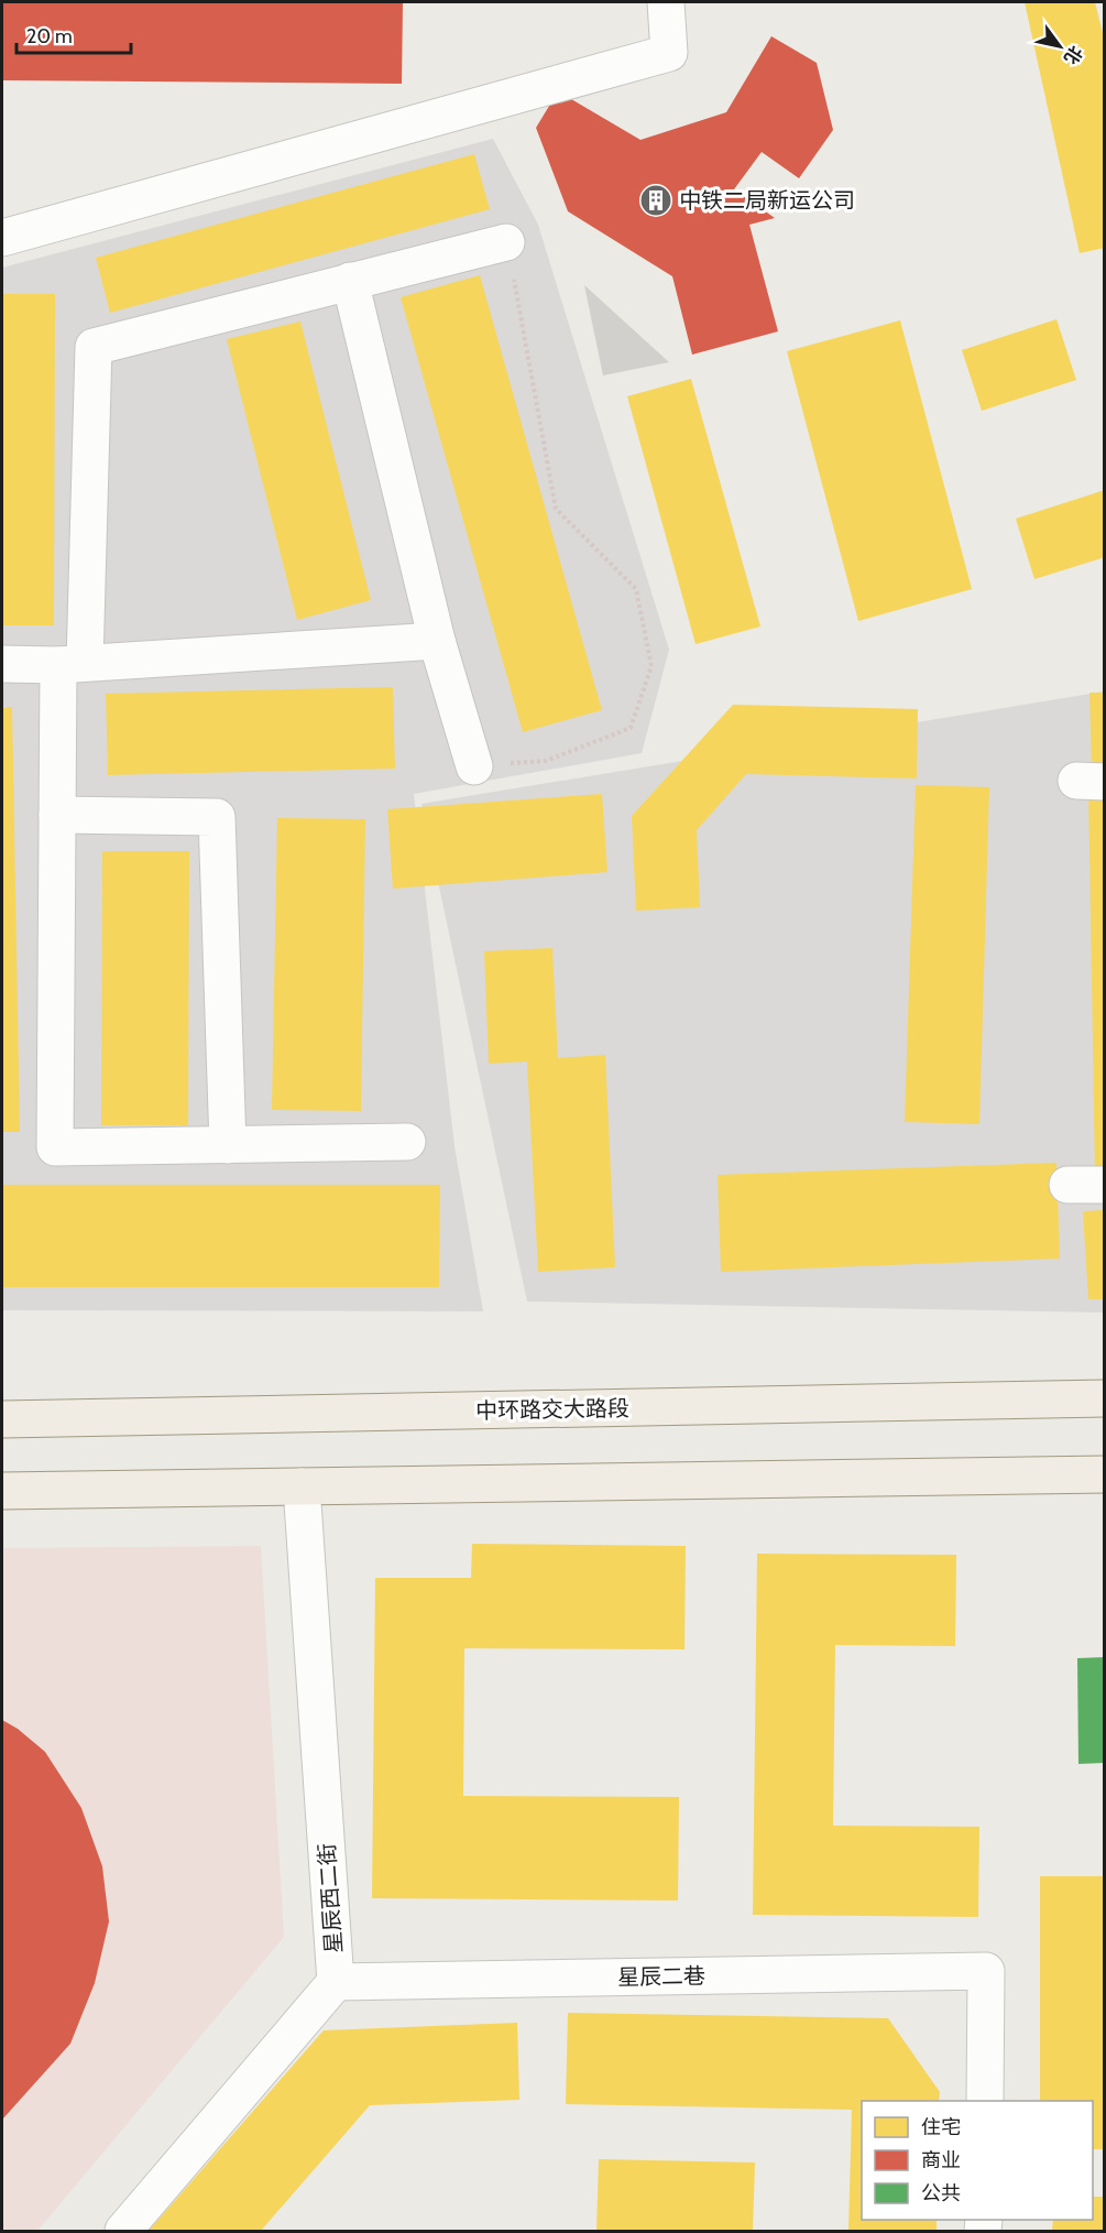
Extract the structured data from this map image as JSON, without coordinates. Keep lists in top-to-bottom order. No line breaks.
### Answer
{"streets":{"main road":["中环路交大路段"],"street":["星辰西二街","星辰二巷"]},"crossings":[["星辰西二街","星辰二巷"]],"places":{"building":["中铁二局新运公司"]},"legend":["住宅","商业","公共"],"scale_bar":"20 m","north":"bottom right"}
